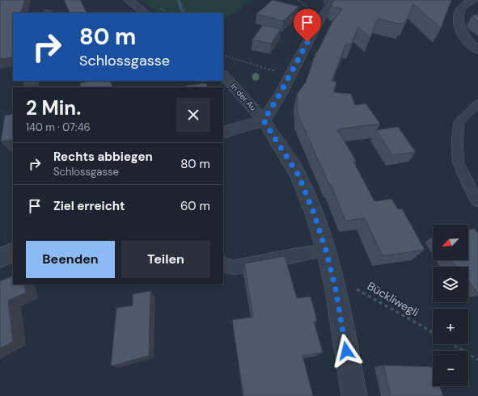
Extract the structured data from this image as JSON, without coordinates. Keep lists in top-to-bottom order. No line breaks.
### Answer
{"streets":{"street":["In der Au"],"path":["Bückliwegli"]},"crossings":[["In der Au","Bückliwegli"]],"north":"bottom left","page":{"turn":["80 m","Schlossgasse"],"heading":["2 Min.","140 m · 07:46"],"list":[{"name":"Rechts abbiegen","note":"Schlossgasse","value":"80 m"},{"name":"Ziel erreicht","value":"60 m"}],"map_buttons":["+","−"],"buttons":["Beenden","Teilen"]}}
